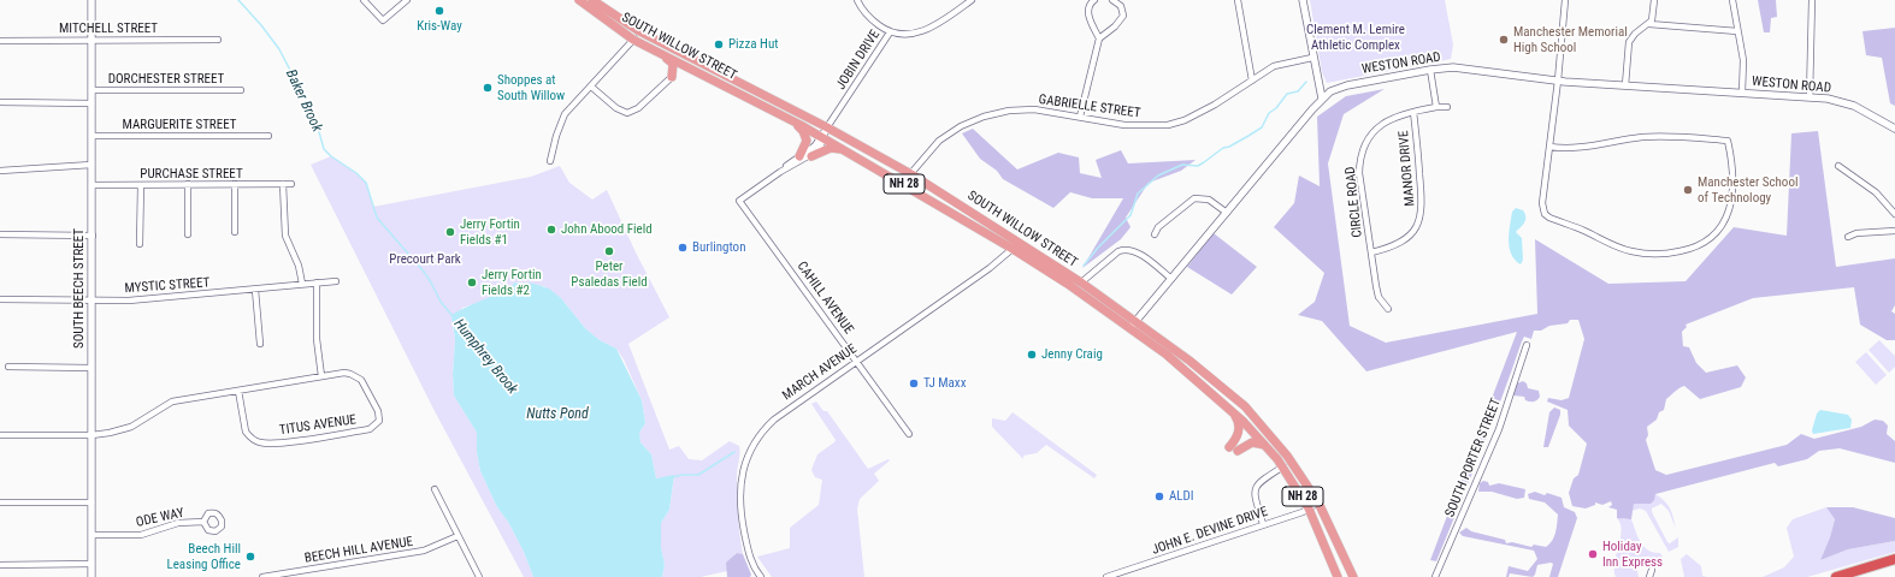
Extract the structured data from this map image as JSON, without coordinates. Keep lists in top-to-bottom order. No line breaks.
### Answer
{"streets":{"main road":["SOUTH WILLOW STREET","NH 28"],"street":["MITCHELL STREET","JOBIN DRIVE","WESTON ROAD","DORCHESTER STREET","GABRIELLE STREET","MARGUERITE STREET","MANOR DRIVE","PURCHASE STREET","CIRCLE ROAD","MYSTIC STREET","SOUTH BEECH STREET","CAHILL AVENUE","MARCH AVENUE","TITUS AVENUE","SOUTH PORTER STREET","ODE WAY","JOHN E. DEVINE DRIVE","BEECH HILL AVENUE"]},"crossings":[["MITCHELL STREET","SOUTH BEECH STREET"],["SOUTH WILLOW STREET","JOBIN DRIVE"],["SOUTH WILLOW STREET","WESTON ROAD"],["SOUTH WILLOW STREET","GABRIELLE STREET"],["SOUTH WILLOW STREET","MARCH AVENUE"],["SOUTH WILLOW STREET","JOHN E. DEVINE DRIVE"],["DORCHESTER STREET","SOUTH BEECH STREET"],["MARGUERITE STREET","SOUTH BEECH STREET"],["MANOR DRIVE","CIRCLE ROAD"],["PURCHASE STREET","SOUTH BEECH STREET"],["MYSTIC STREET","SOUTH BEECH STREET"],["SOUTH BEECH STREET","TITUS AVENUE"],["SOUTH BEECH STREET","ODE WAY"],["CAHILL AVENUE","MARCH AVENUE"]],"water":["Baker Brook","Humphrey Brook","Nutts Pond"],"parks":["Clement M. Lemire Athletic Complex","Precourt Park"],"places":["Kris-Way","Manchester Memorial High School","Pizza Hut","Shoppes at South Willow","Manchester School of Technology","John Abood Field","Jerry Fortin Fields #1","Burlington","Peter Psaledas Field","Jerry Fortin Fields #2","Jenny Craig","TJ Maxx","ALDI","Holiday Inn Express","Beech Hill Leasing Office"]}
